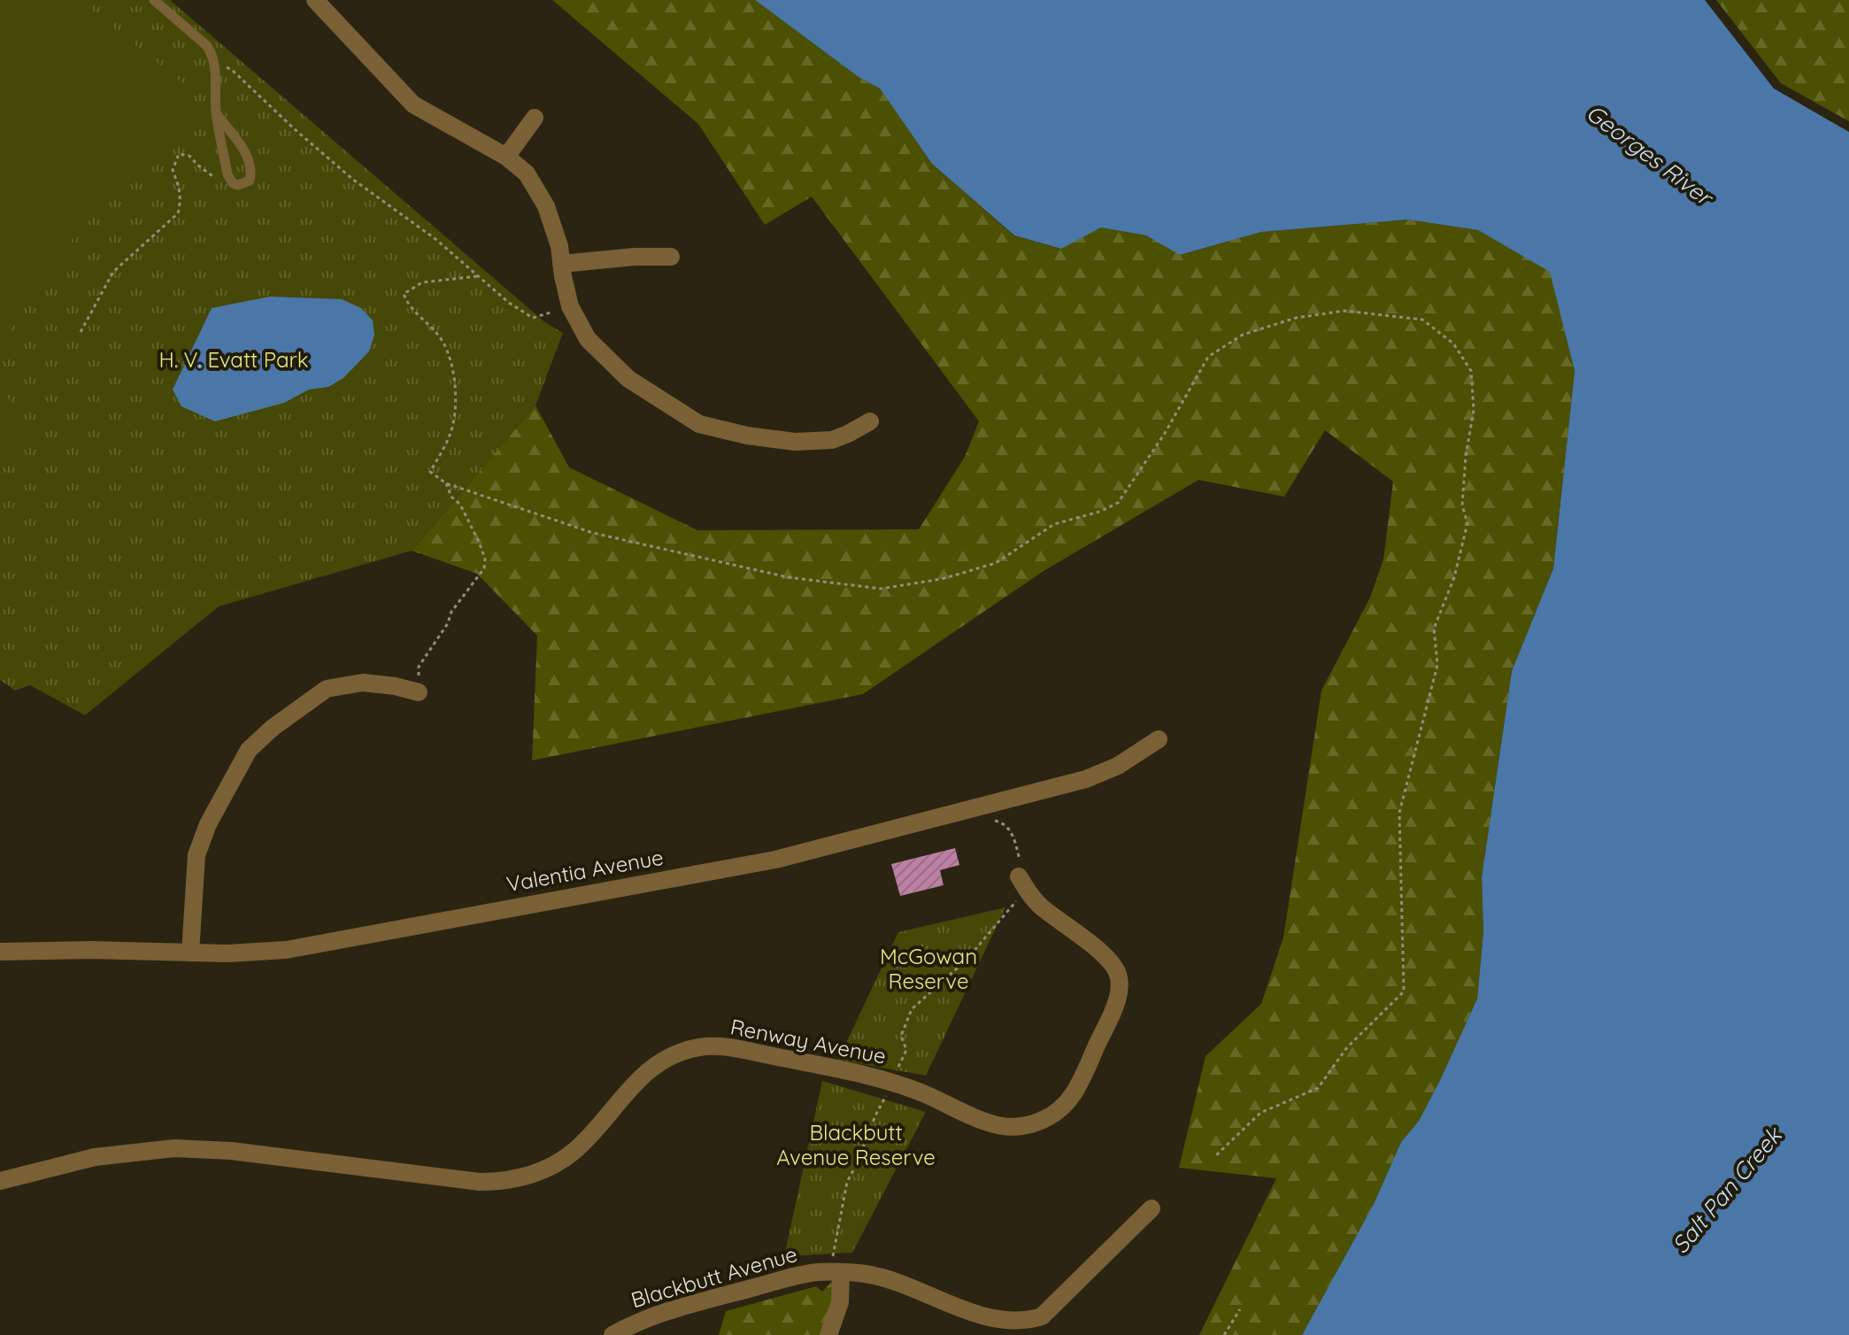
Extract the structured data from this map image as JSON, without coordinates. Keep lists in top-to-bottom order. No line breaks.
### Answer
{"streets":{"street":["Valentia Avenue","Renway Avenue","Blackbutt Avenue"]},"water":["Georges River","Salt Pan Creek"],"parks":["H. V. Evatt Park","McGowan Reserve","Blackbutt Avenue Reserve"]}
